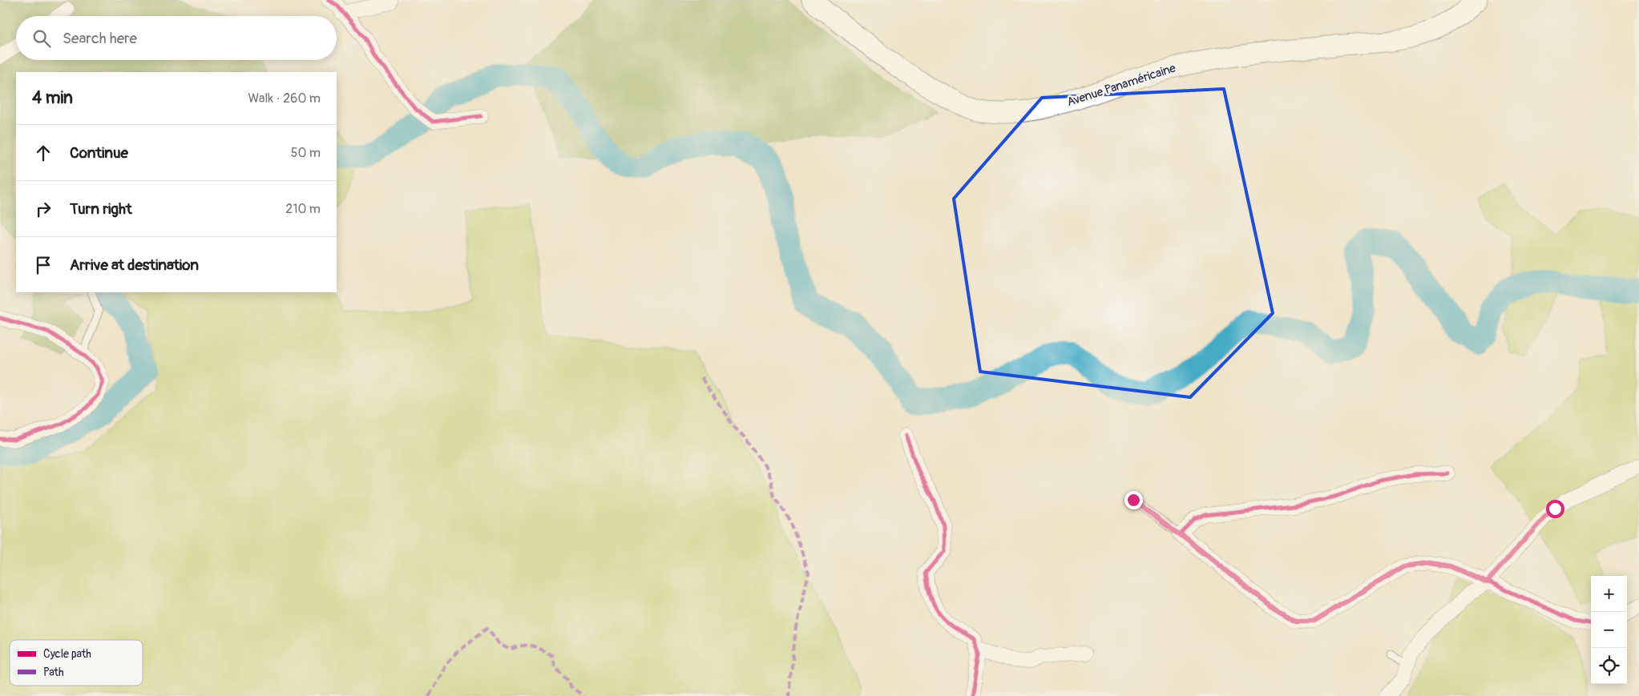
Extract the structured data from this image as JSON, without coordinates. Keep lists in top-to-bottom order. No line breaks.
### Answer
{"streets":{"main road":["Avenue Panaméricaine"]},"legend":["Cycle path","Path"],"page":{"search":"Search here","heading":["4 min","Walk · 260 m"],"list":[["Continue","50 m"],["Turn right","210 m"],"Arrive at destination"],"map_buttons":["+","−"]}}
